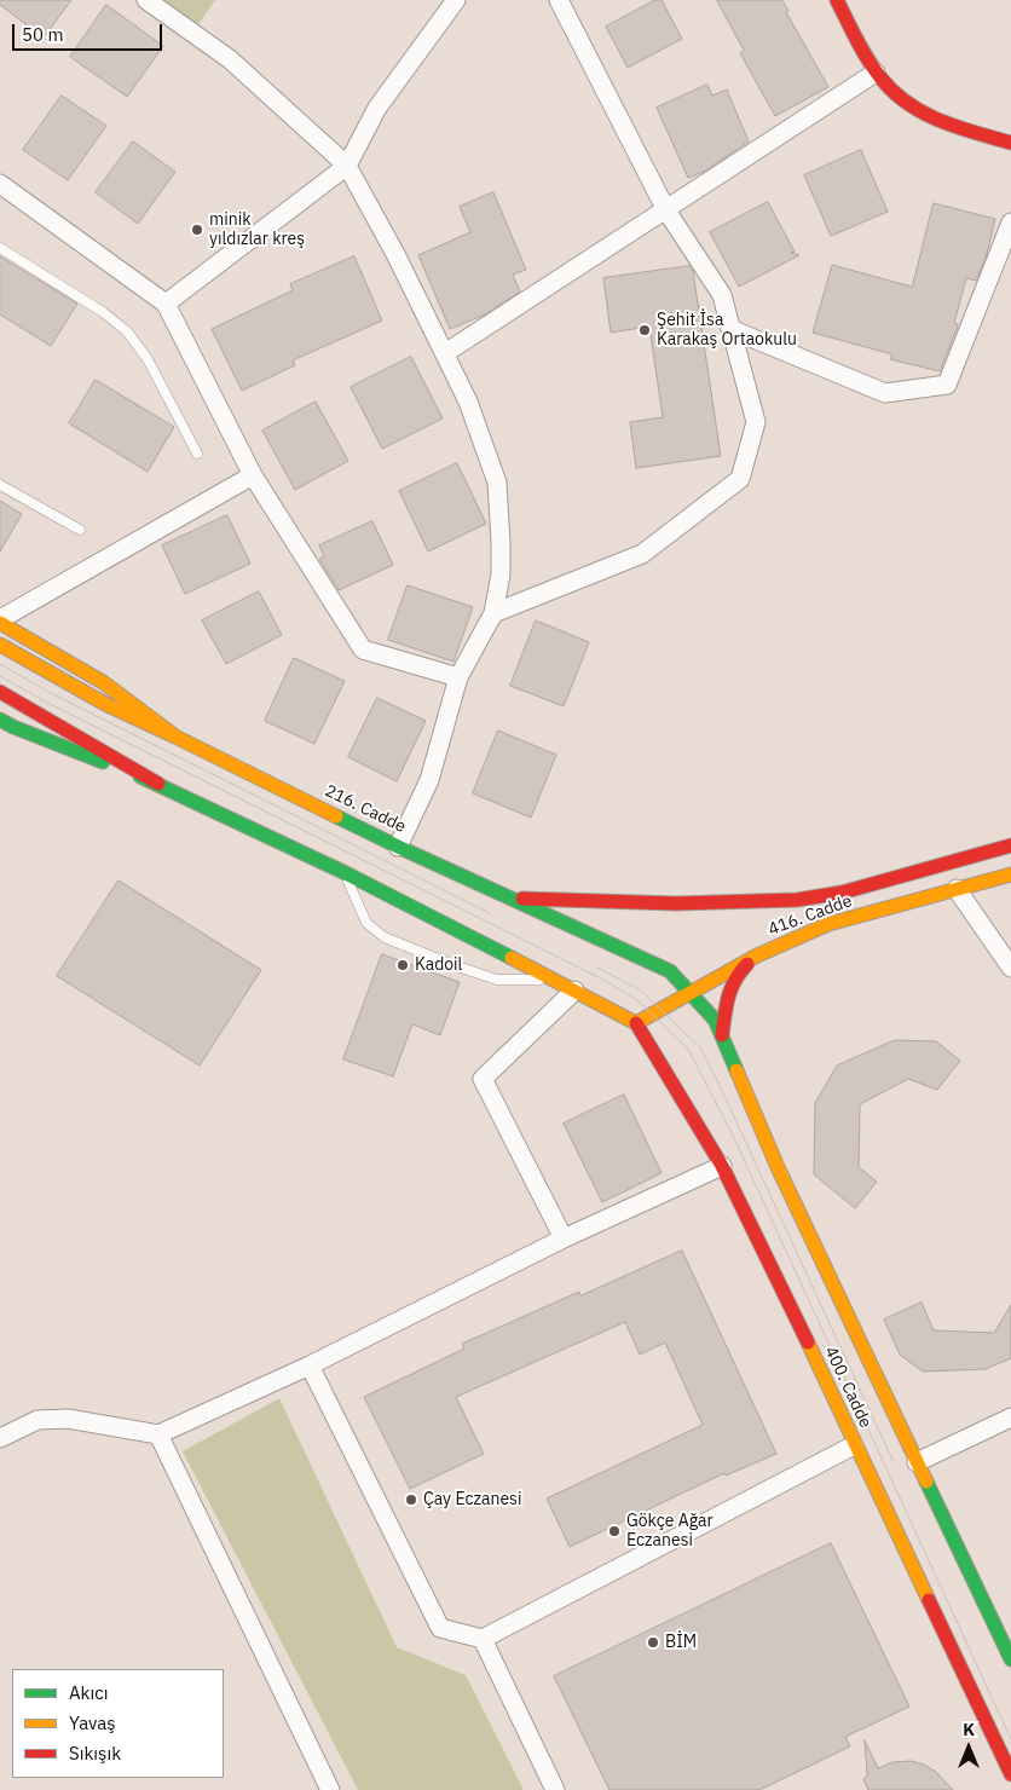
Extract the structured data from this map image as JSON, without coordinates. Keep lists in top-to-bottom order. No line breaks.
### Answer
{"streets":{"main road":["216. Cadde","416. Cadde","400. Cadde"]},"crossings":[["216. Cadde","416. Cadde"],["216. Cadde","400. Cadde"],["416. Cadde","400. Cadde"]],"places":["minik yıldızlar kreş","Şehit İsa Karakaş Ortaokulu","Kadoil","Çay Eczanesi","Gökçe Ağar Eczanesi","BİM"],"legend":["Akıcı","Yavaş","Sıkışık"],"scale_bar":"50 m","north":"top"}
